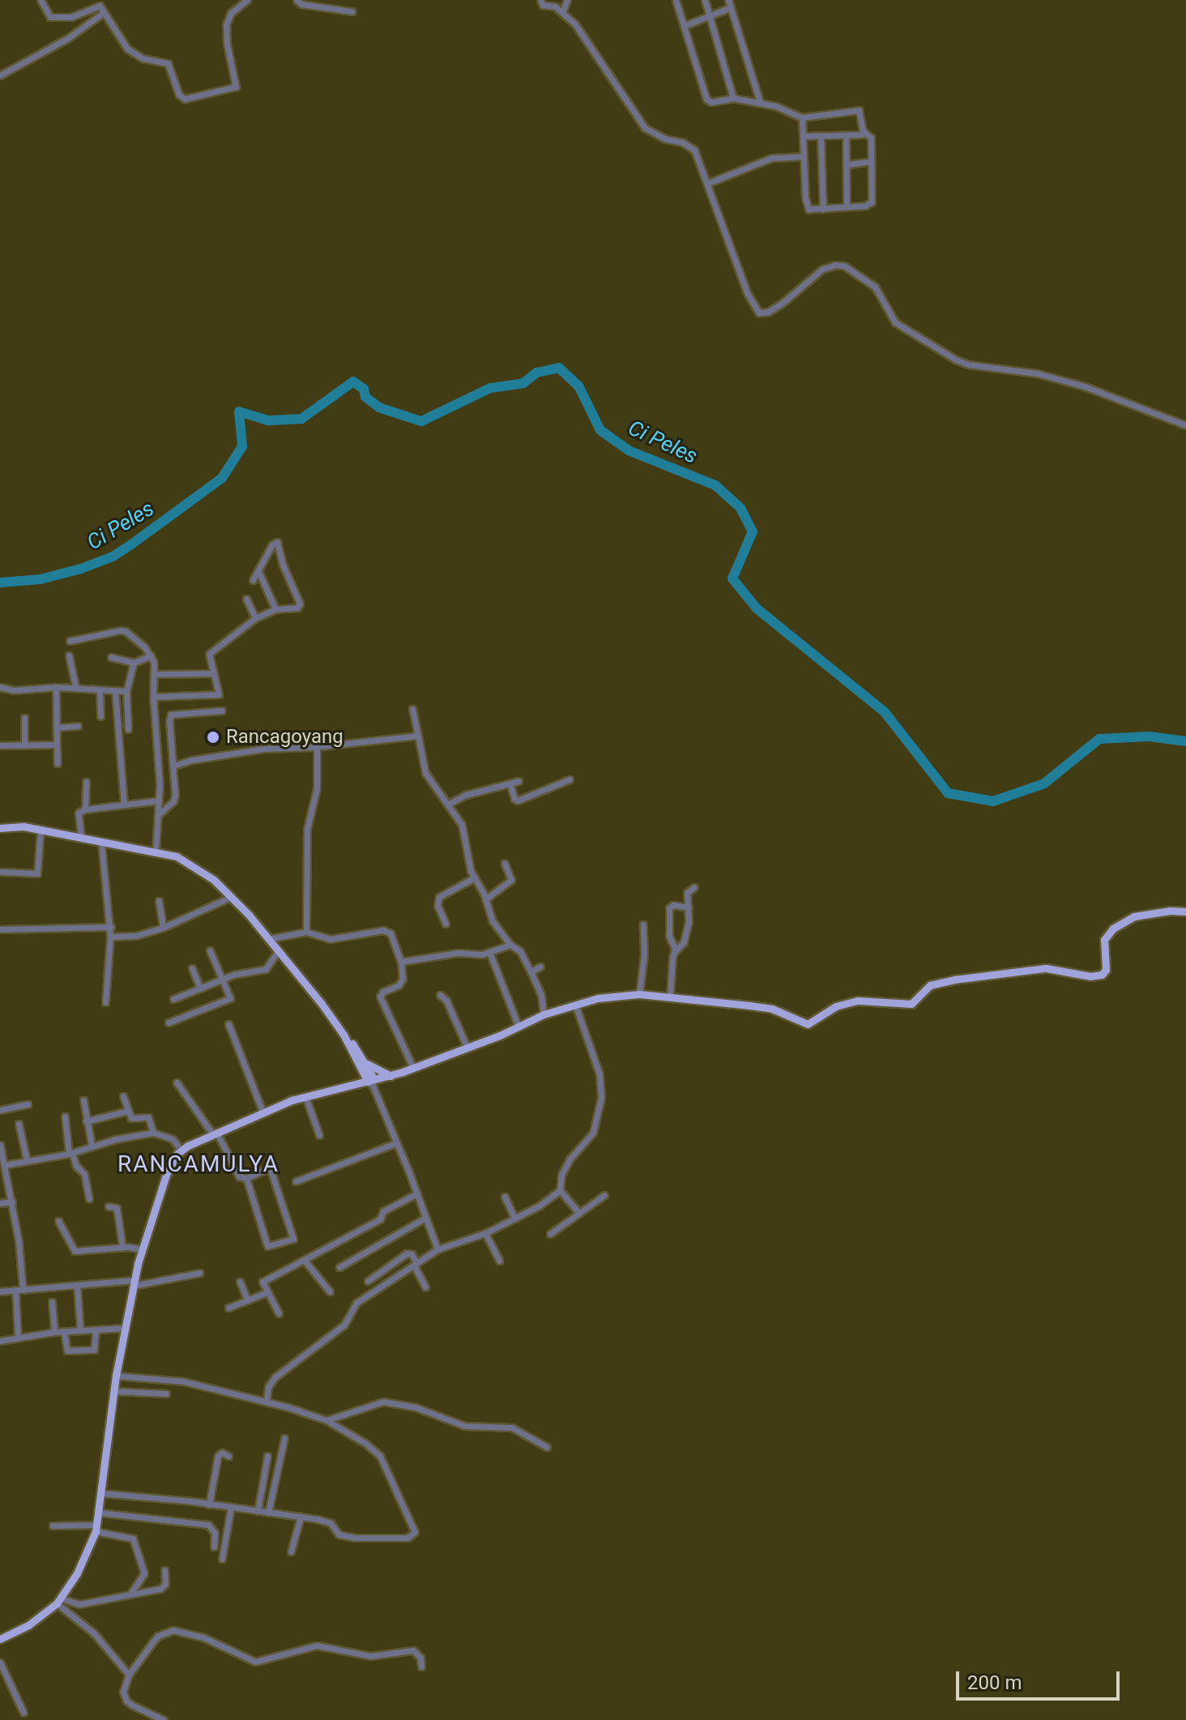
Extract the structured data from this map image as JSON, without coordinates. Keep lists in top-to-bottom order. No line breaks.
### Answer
{"districts":["RANCAMULYA"],"water":["Ci Peles"],"places":["Rancagoyang"],"scale_bar":"200 m"}
